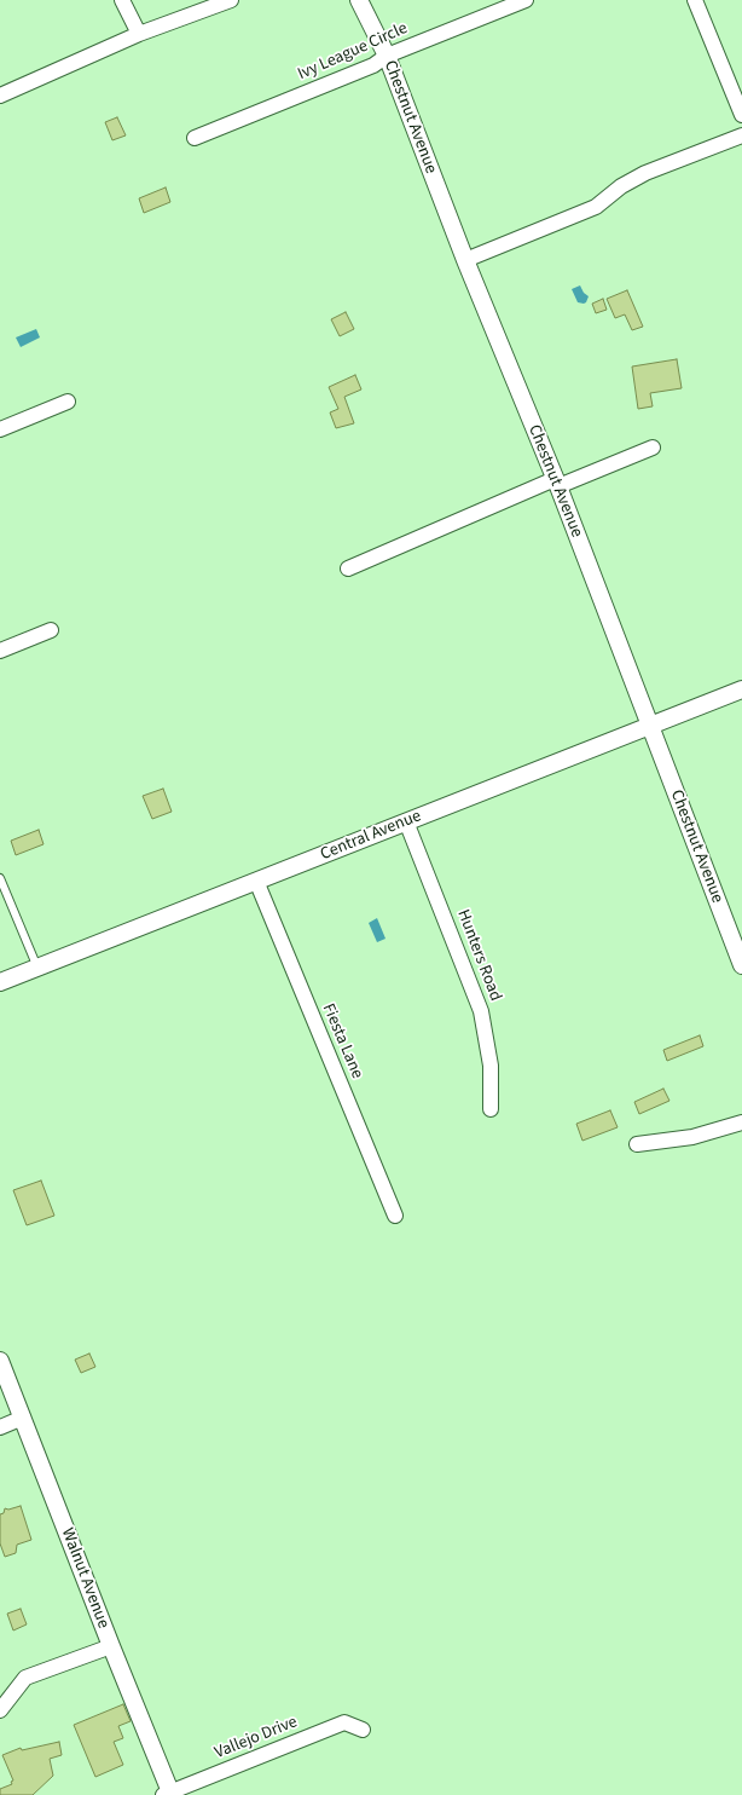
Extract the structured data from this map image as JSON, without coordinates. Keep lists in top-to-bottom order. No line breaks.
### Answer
{"streets":{"street":["Ivy League Circle","Chestnut Avenue","Central Avenue","Hunters Road","Fiesta Lane","Walnut Avenue","Vallejo Drive"]},"crossings":[["Ivy League Circle","Chestnut Avenue"],["Chestnut Avenue","Central Avenue"],["Central Avenue","Hunters Road"],["Central Avenue","Fiesta Lane"],["Walnut Avenue","Vallejo Drive"]]}
